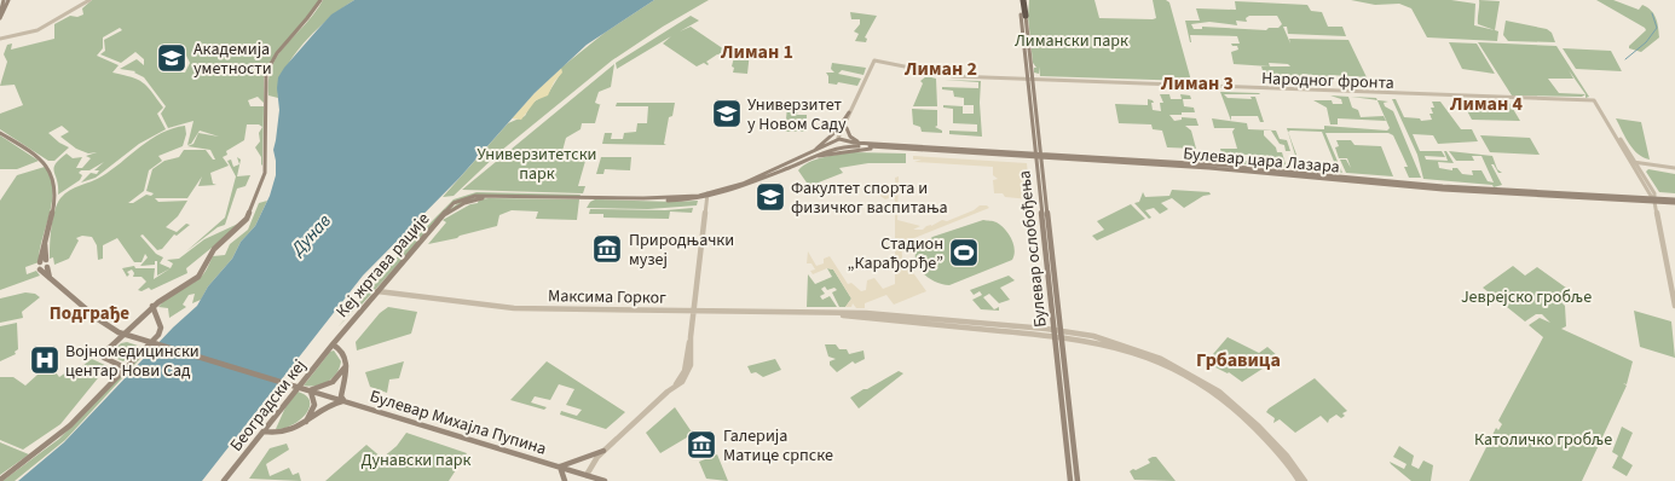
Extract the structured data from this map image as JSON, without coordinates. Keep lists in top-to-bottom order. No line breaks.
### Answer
{"streets":{"main road":["Булевар цара Лазара","Булевар ослобођења","Кеј жртава рације","Београдски кеј","Булевар Михајла Пупина"],"street":["Народног фронта","Максима Горког"]},"crossings":[["Народног фронта","Булевар ослобођења"],["Булевар цара Лазара","Булевар ослобођења"],["Булевар ослобођења","Максима Горког"],["Кеј жртава рације","Максима Горког"],["Кеј жртава рације","Београдски кеј"]],"districts":["Лиман 1","Лиман 2","Лиман 3","Лиман 4","Подграђе","Грбавица"],"water":["Дунав"],"parks":["Лимански парк","Универзитетски парк","Јеврејско гробље","Католичко гробље","Дунавски парк"],"places":{"school or university":["Академија уметности","Универзитет у Новом Саду","Факултет спорта и физичког васпитања"],"museum":["Природњачки музеј","Галерија Матице српске"],"sports":["Стадион „Карађорђе”"],"hospital":["Војномедицински центар Нови Сад"]}}
